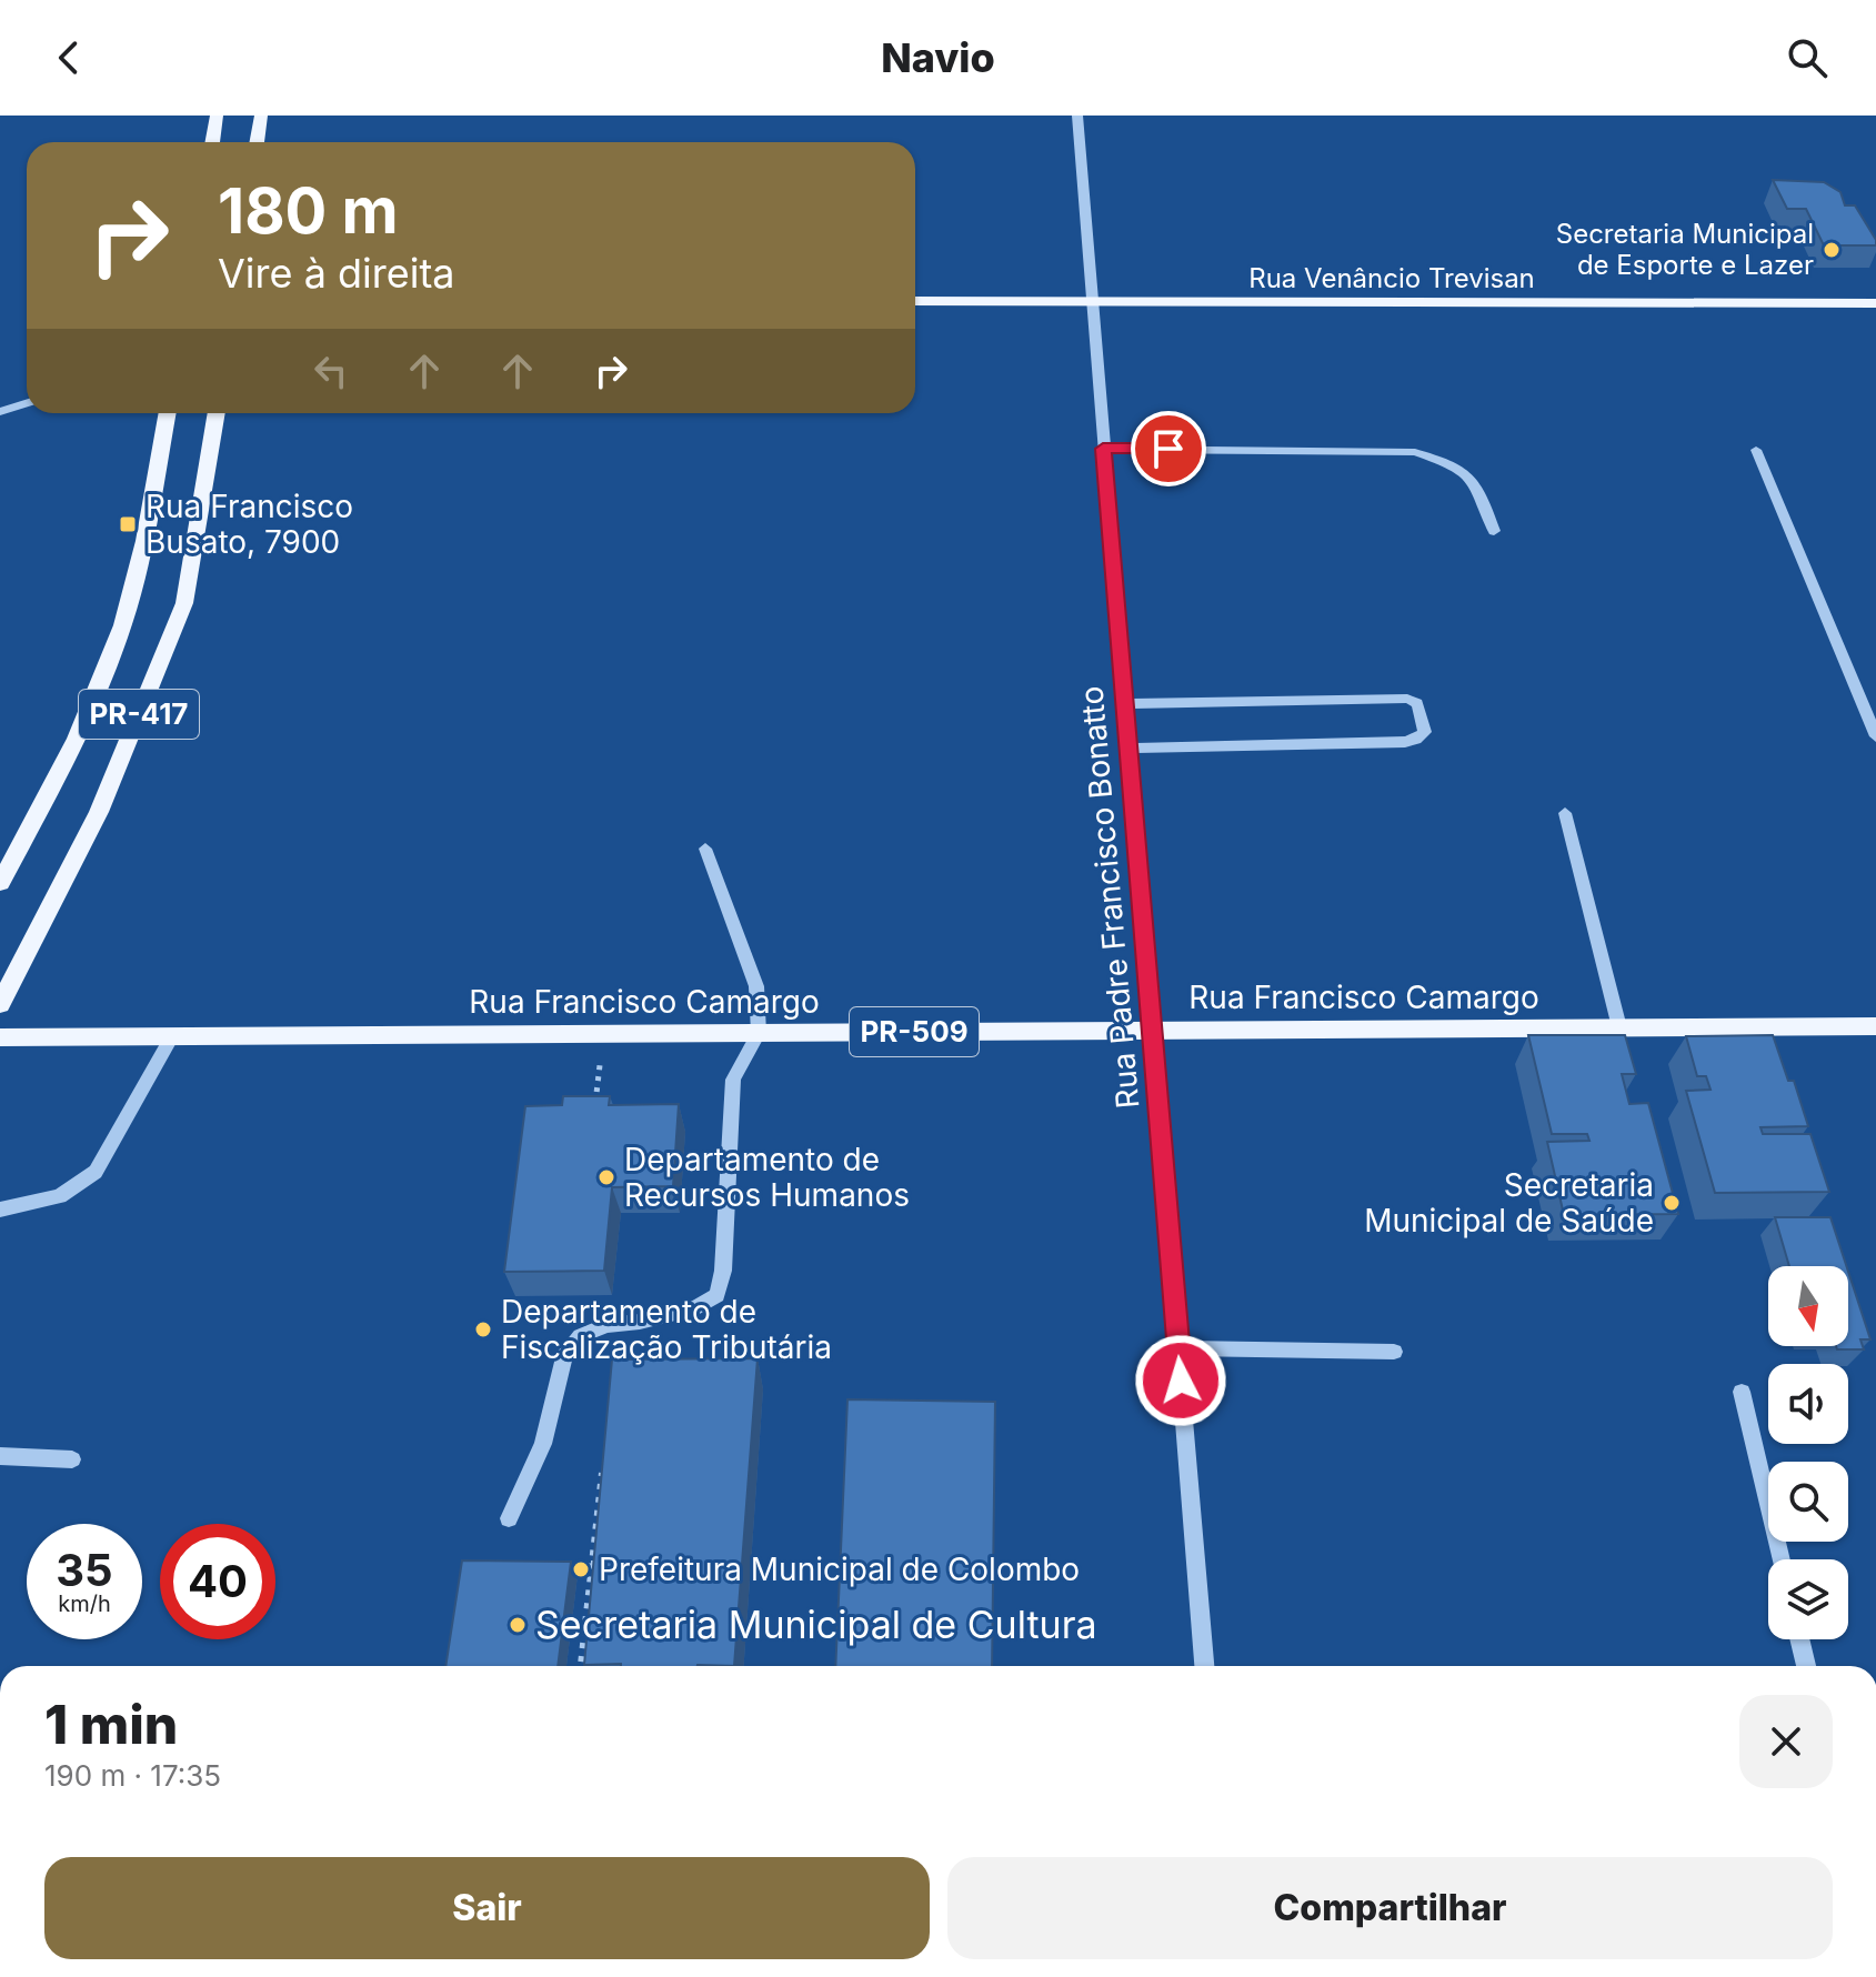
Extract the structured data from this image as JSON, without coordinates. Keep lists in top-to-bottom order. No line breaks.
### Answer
{"streets":{"main road":["Rua Venâncio Trevisan","PR-417","Rua Francisco Camargo","PR-509"],"street":["Rua Padre Francisco Bonatto"]},"crossings":[["Rua Venâncio Trevisan","Rua Padre Francisco Bonatto"],["Rua Padre Francisco Bonatto","Rua Francisco Camargo"]],"places":{"other":["Secretaria Municipal de Esporte e Lazer","Departamento de Recursos Humanos","Secretaria Municipal de Saúde","Departamento de Fiscalização Tributária","Prefeitura Municipal de Colombo","Secretaria Municipal de Cultura"],"transit":["Rua Francisco Busato, 7900"]},"north":"bottom","page":{"header":"Navio","turn":["180 m","Vire à direita"],"speed":"35 km/h","limit":"40","heading":["1 min","190 m · 17:35"],"buttons":["Sair","Compartilhar"]}}
